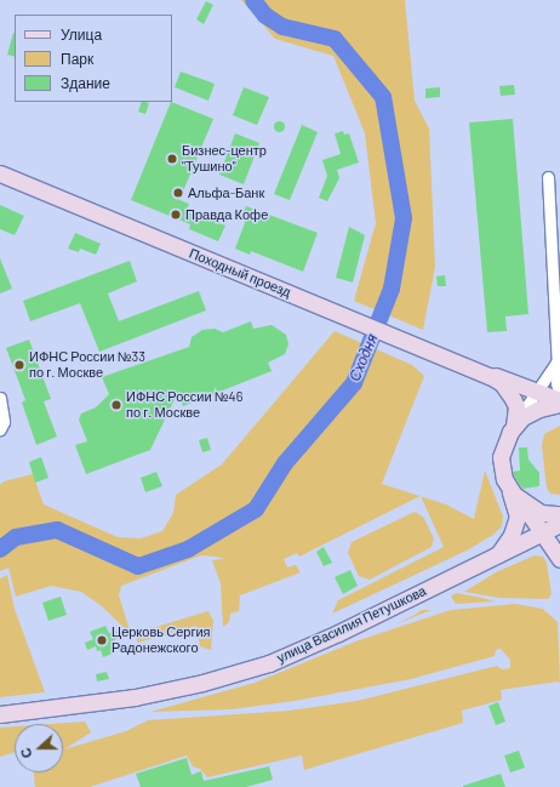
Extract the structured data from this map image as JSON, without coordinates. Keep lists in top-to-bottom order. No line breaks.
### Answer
{"streets":{"main road":["Походный проезд","улица Василия Петушкова"]},"water":["Сходня"],"places":["Бизнес-центр \"Тушино\"","Альфа-Банк","Правда Кофе","ИФНС России №33 по г. Москве","ИФНС России №46 по г. Москве","Церковь Сергия Радонежского"],"legend":["Улица","Парк","Здание"],"north":"left"}
